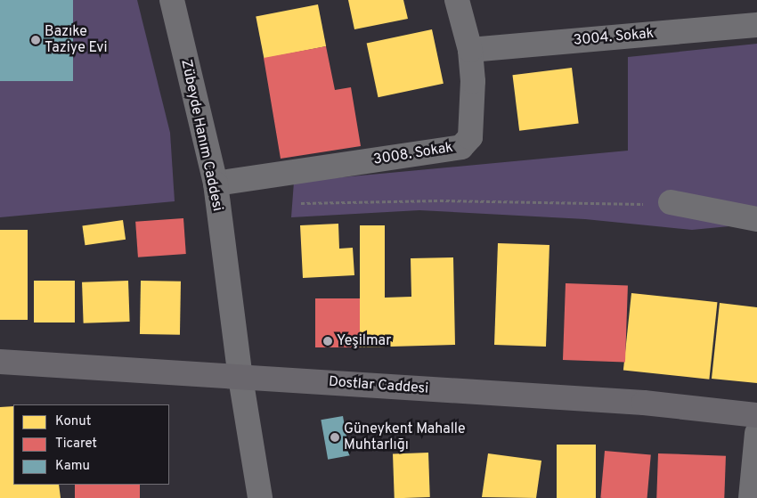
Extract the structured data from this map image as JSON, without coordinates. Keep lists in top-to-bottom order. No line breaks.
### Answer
{"streets":{"main road":["Dostlar Caddesi"],"street":["3004. Sokak","Zübeyde Hanım Caddesi","3008. Sokak"]},"crossings":[["3004. Sokak","3008. Sokak"],["Zübeyde Hanım Caddesi","3008. Sokak"],["Zübeyde Hanım Caddesi","Dostlar Caddesi"]],"places":["Bazıke Taziye Evi","Yeşilmar","Güneykent Mahalle Muhtarlığı"],"legend":["Konut","Ticaret","Kamu"]}
